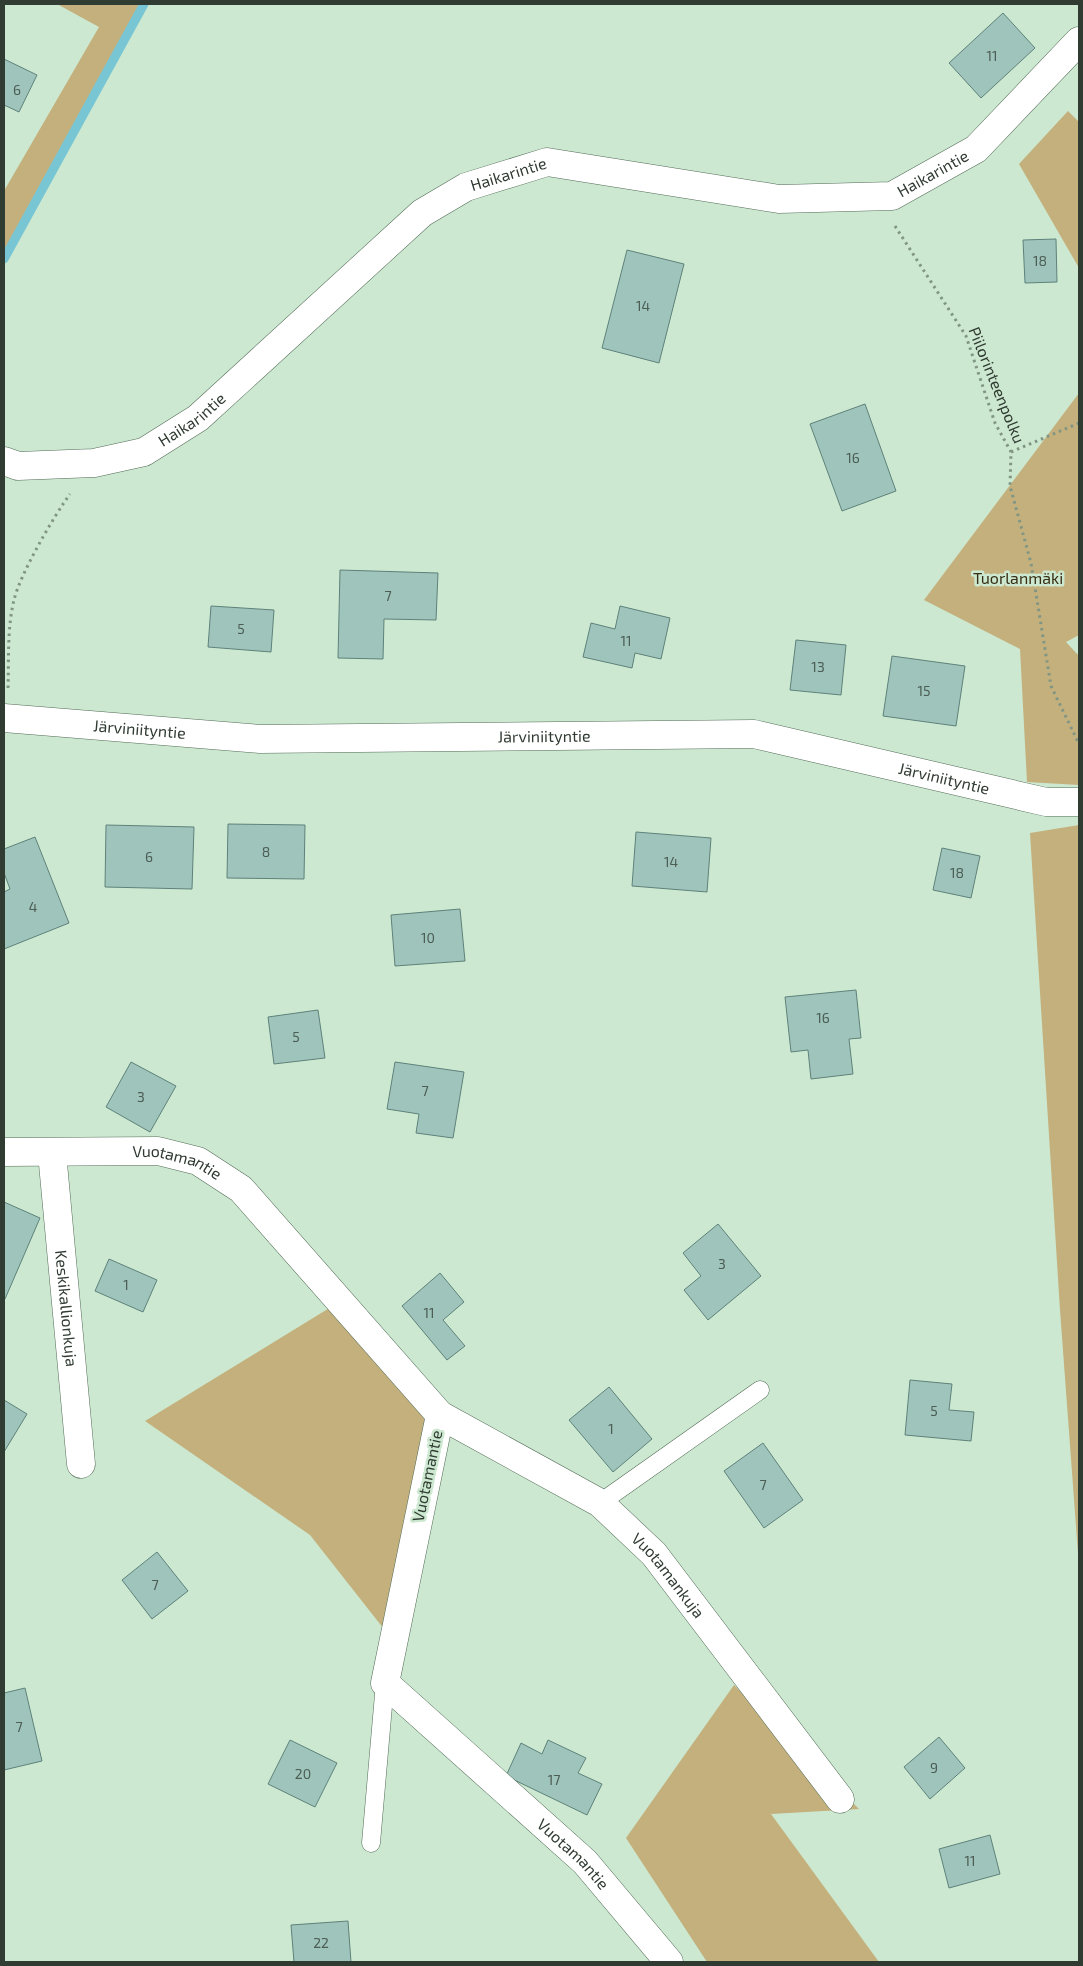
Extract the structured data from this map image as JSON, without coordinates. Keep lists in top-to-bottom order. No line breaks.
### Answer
{"streets":{"street":["Haikarintie","Järviniityntie","Vuotamantie","Keskikallionkuja","Vuotamankuja"],"path":["Piilorinteenpolku"]},"crossings":[["Vuotamantie","Keskikallionkuja"],["Vuotamantie","Vuotamankuja"]],"parks":["Tuorlanmäki"],"house_numbers":["11","6","18","14","16","7","5","11","13","15","8","6","14","18","4","10","16","5","7","3","3","1","11","5","1","7","7","7","9","20","17","11","22"]}
